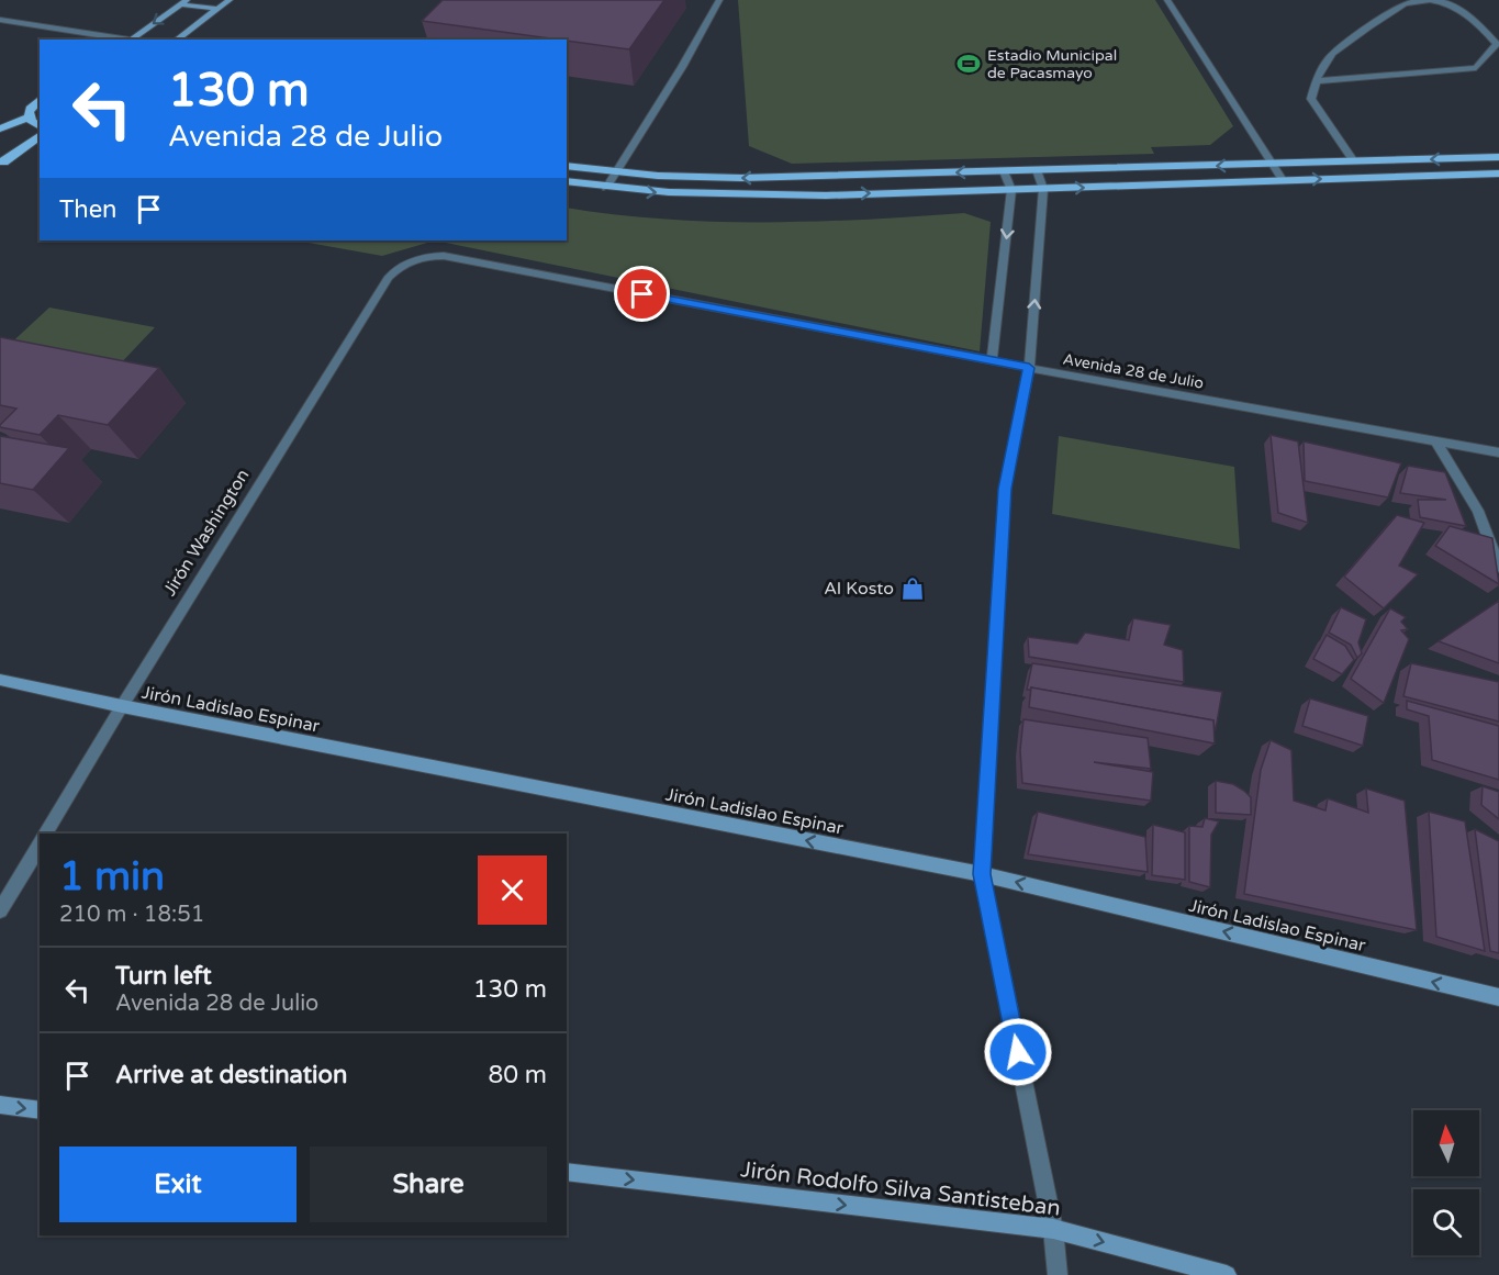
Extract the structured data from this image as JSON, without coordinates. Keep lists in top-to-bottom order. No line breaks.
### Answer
{"streets":{"main road":["Jirón Ladislao Espinar","Jirón Rodolfo Silva Santisteban"],"street":["Avenida 28 de Julio","Jirón Washington"]},"crossings":[["Avenida 28 de Julio","Jirón Washington"],["Jirón Washington","Jirón Ladislao Espinar"]],"one_way":["Jirón Ladislao Espinar","Jirón Rodolfo Silva Santisteban"],"places":{"sports":["Estadio Municipal de Pacasmayo"],"shop":["Al Kosto"]},"north":"top","page":{"turn":["130 m","Avenida 28 de Julio"],"then":"Then","heading":["1 min","210 m · 18:51"],"list":[{"name":"Turn left","note":"Avenida 28 de Julio","value":"130 m"},{"name":"Arrive at destination","value":"80 m"}],"buttons":["Exit","Share"]}}
